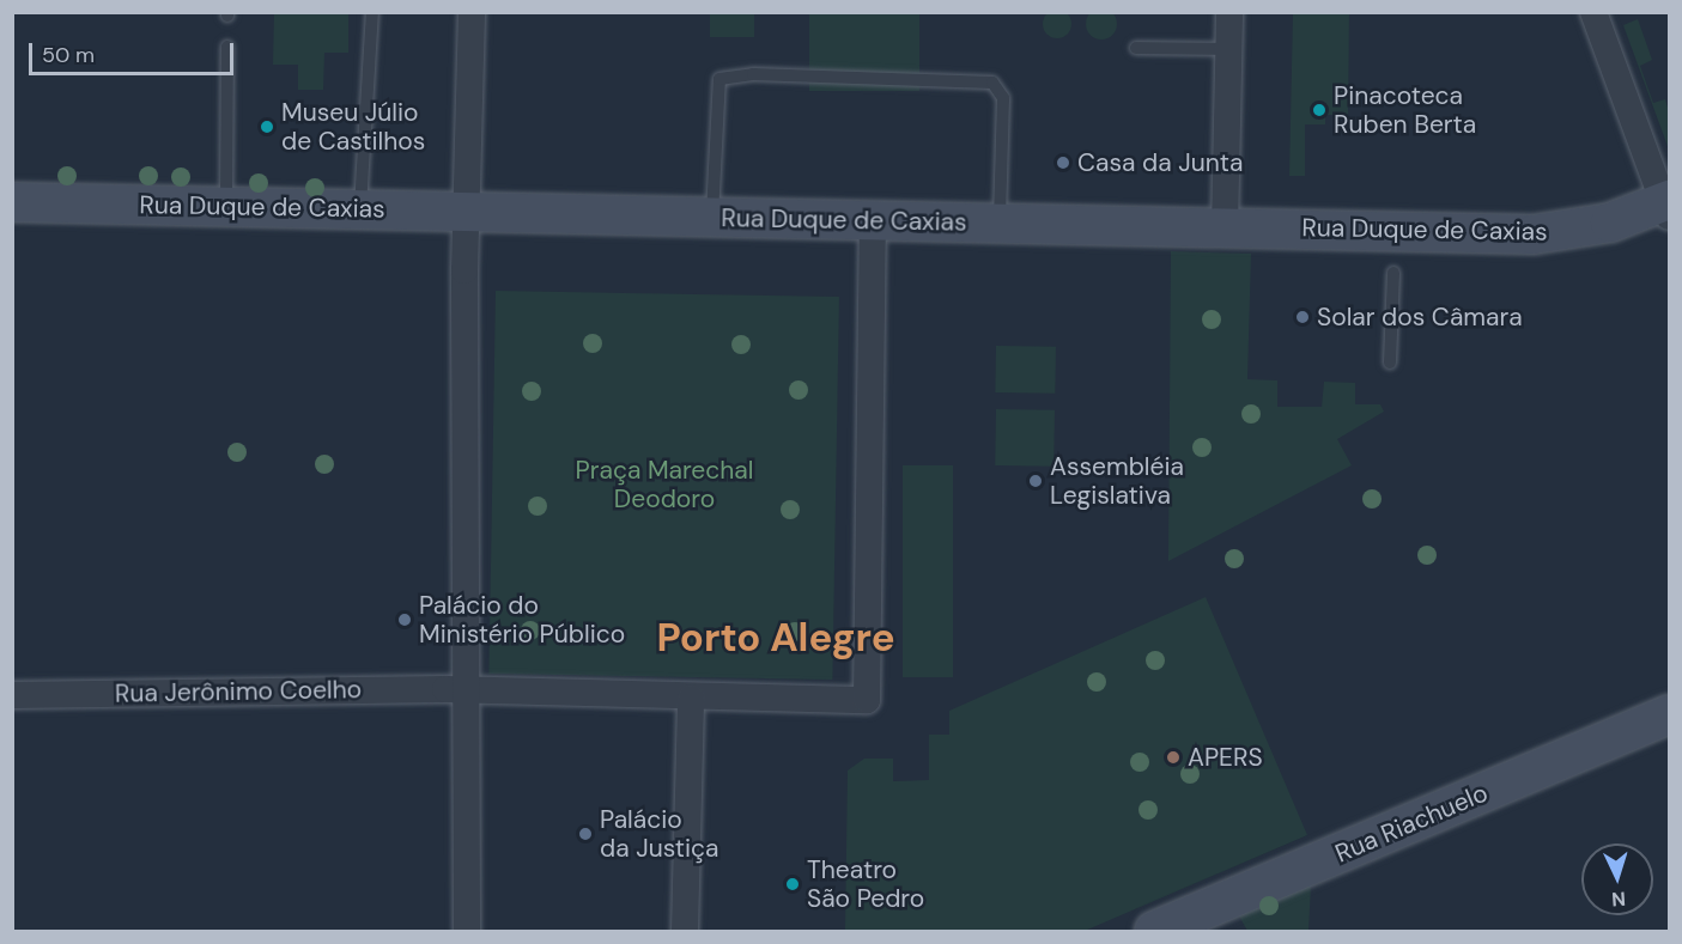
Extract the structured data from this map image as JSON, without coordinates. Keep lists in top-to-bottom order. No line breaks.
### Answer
{"streets":{"street":["Rua Duque de Caxias","Rua Jerônimo Coelho","Rua Riachuelo"]},"districts":["Porto Alegre"],"parks":["Praça Marechal Deodoro"],"places":["Pinacoteca Ruben Berta","Museu Júlio de Castilhos","Casa da Junta","Solar dos Câmara","Assembléia Legislativa","Palácio do Ministério Público","APERS","Palácio da Justiça","Theatro São Pedro"],"scale_bar":"50 m","north":"bottom"}
